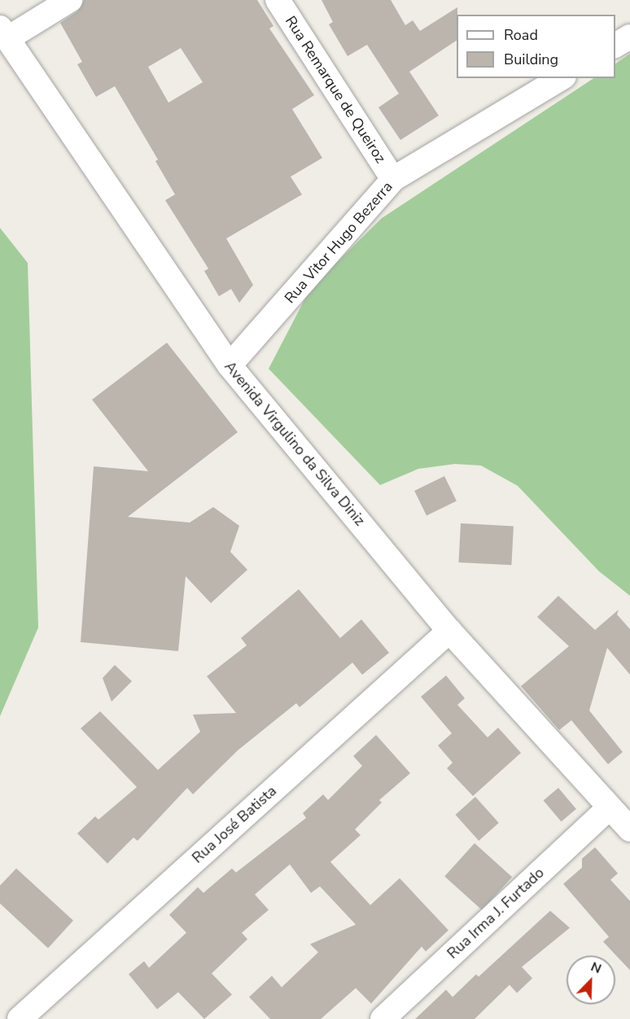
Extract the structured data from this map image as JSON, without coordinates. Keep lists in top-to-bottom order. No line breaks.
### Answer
{"streets":{"street":["Rua Remarque de Queiroz","Rua Vitor Hugo Bezerra","Avenida Virgulino da Silva Diniz","Rua José Batista","Rua Irma J. Furtado"]},"crossings":[["Rua Remarque de Queiroz","Rua Vitor Hugo Bezerra"],["Rua Vitor Hugo Bezerra","Avenida Virgulino da Silva Diniz"],["Avenida Virgulino da Silva Diniz","Rua José Batista"],["Avenida Virgulino da Silva Diniz","Rua Irma J. Furtado"]],"legend":["Road","Building"],"north":"top right"}
